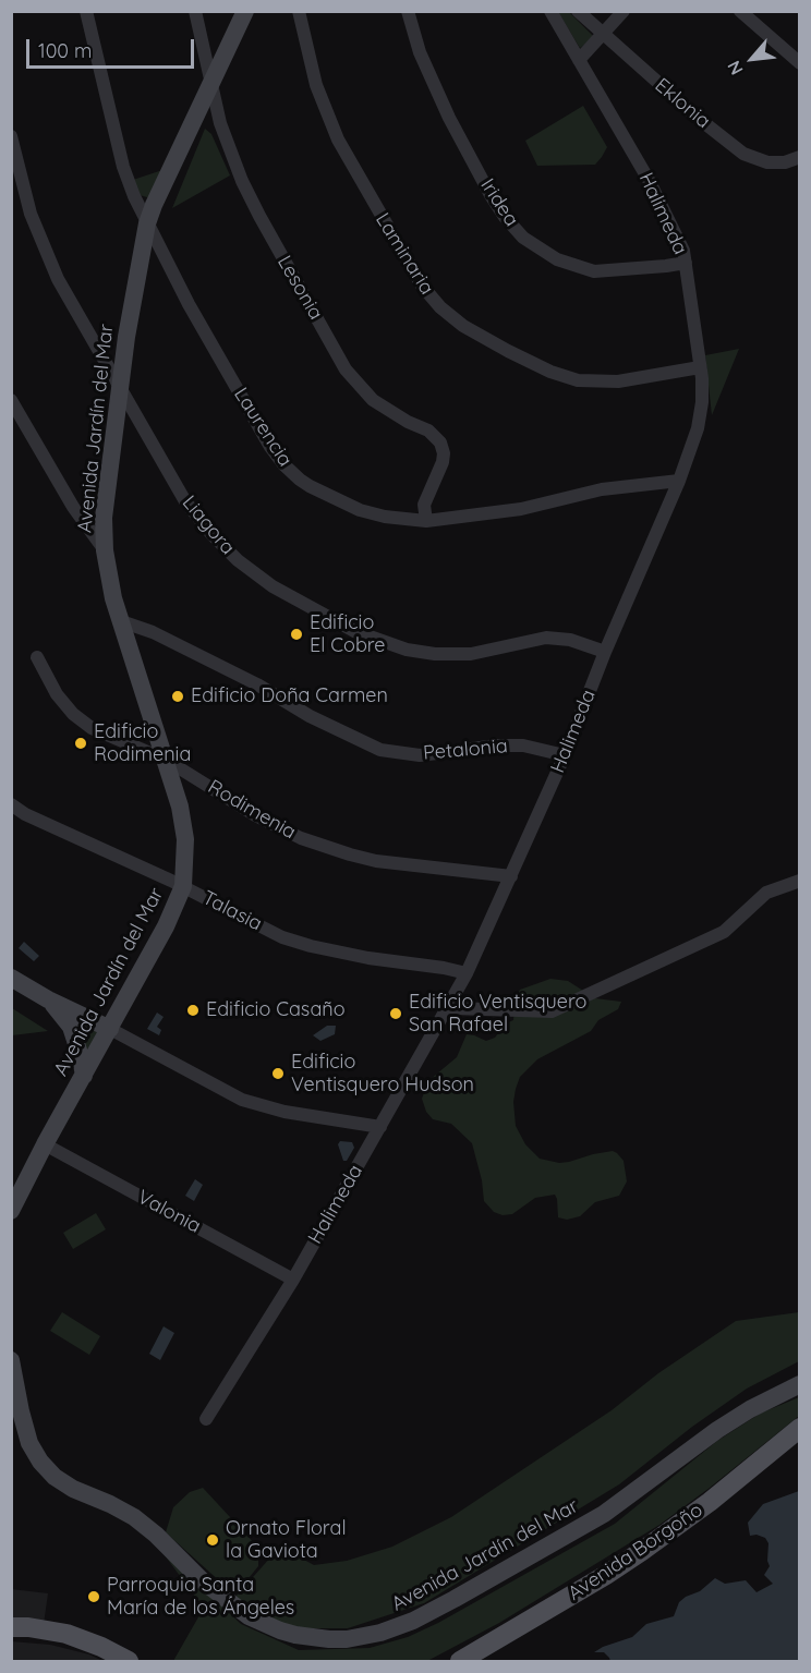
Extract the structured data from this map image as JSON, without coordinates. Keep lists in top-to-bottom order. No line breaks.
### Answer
{"streets":{"main road":["Avenida Borgoño"],"street":["Eklonia","Iridea","Halimeda","Laminaria","Lesonia","Laurencia","Avenida Jardín del Mar","Liagora","Petalonia","Rodimenia","Talasia","Valonia"]},"crossings":[["Iridea","Halimeda"],["Halimeda","Laminaria"],["Halimeda","Laurencia"],["Halimeda","Liagora"],["Halimeda","Petalonia"],["Halimeda","Rodimenia"],["Halimeda","Talasia"],["Halimeda","Valonia"],["Lesonia","Laurencia"],["Lesonia","Avenida Jardín del Mar"],["Laurencia","Avenida Jardín del Mar"],["Avenida Jardín del Mar","Liagora"],["Avenida Jardín del Mar","Petalonia"],["Avenida Jardín del Mar","Rodimenia"],["Avenida Jardín del Mar","Talasia"],["Avenida Jardín del Mar","Valonia"]],"places":["Edificio El Cobre","Edificio Doña Carmen","Edificio Rodimenia","Edificio Casaño","Edificio Ventisquero San Rafael","Edificio Ventisquero Hudson","Ornato Floral la Gaviota","Parroquia Santa María de los Ángeles"],"scale_bar":"100 m","north":"bottom left"}
